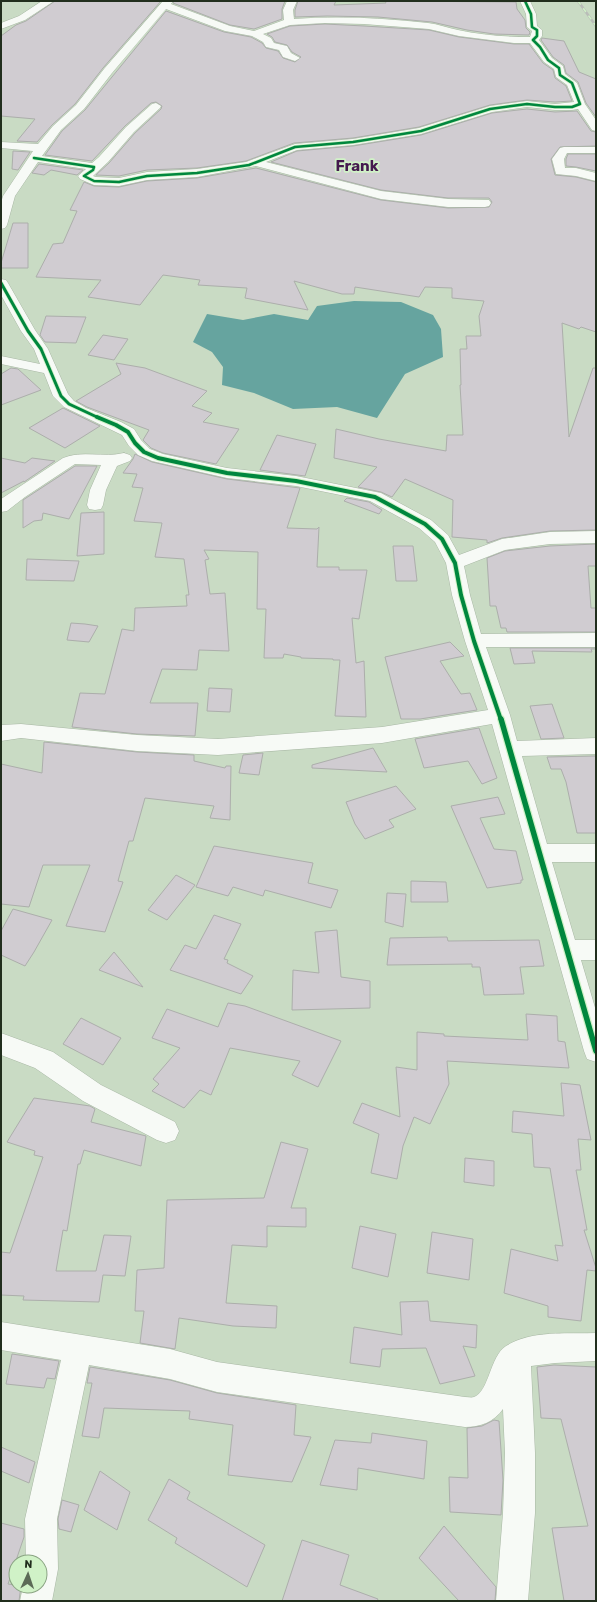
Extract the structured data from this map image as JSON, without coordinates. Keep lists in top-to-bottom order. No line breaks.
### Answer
{"districts":["Frank"],"north":"top"}
